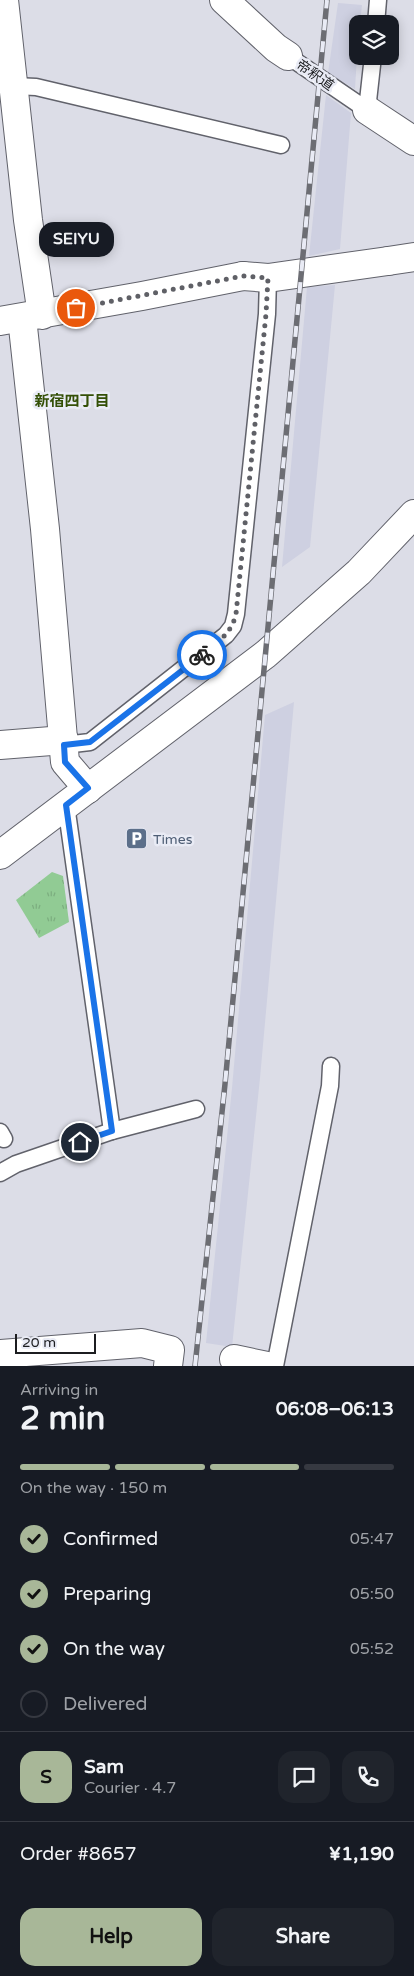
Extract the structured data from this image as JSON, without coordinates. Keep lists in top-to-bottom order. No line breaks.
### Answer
{"streets":{"street":["帝釈道"]},"districts":["新宿四丁目"],"places":{"other":["SEIYU"],"parking":["Times"]},"scale_bar":"20 m","page":{"bubble":"SEIYU","scale":"20 m","heading":["2 min","Arriving in","06:08–06:13"],"panel":["Sam","Courier · 4.7","Order #8657","¥1,190"],"bar":"On the way · 150 m","list":[["Confirmed","05:47"],["Preparing","05:50"],["On the way","05:52"],"Delivered"],"round":"S","buttons":["Help","Share"]}}
